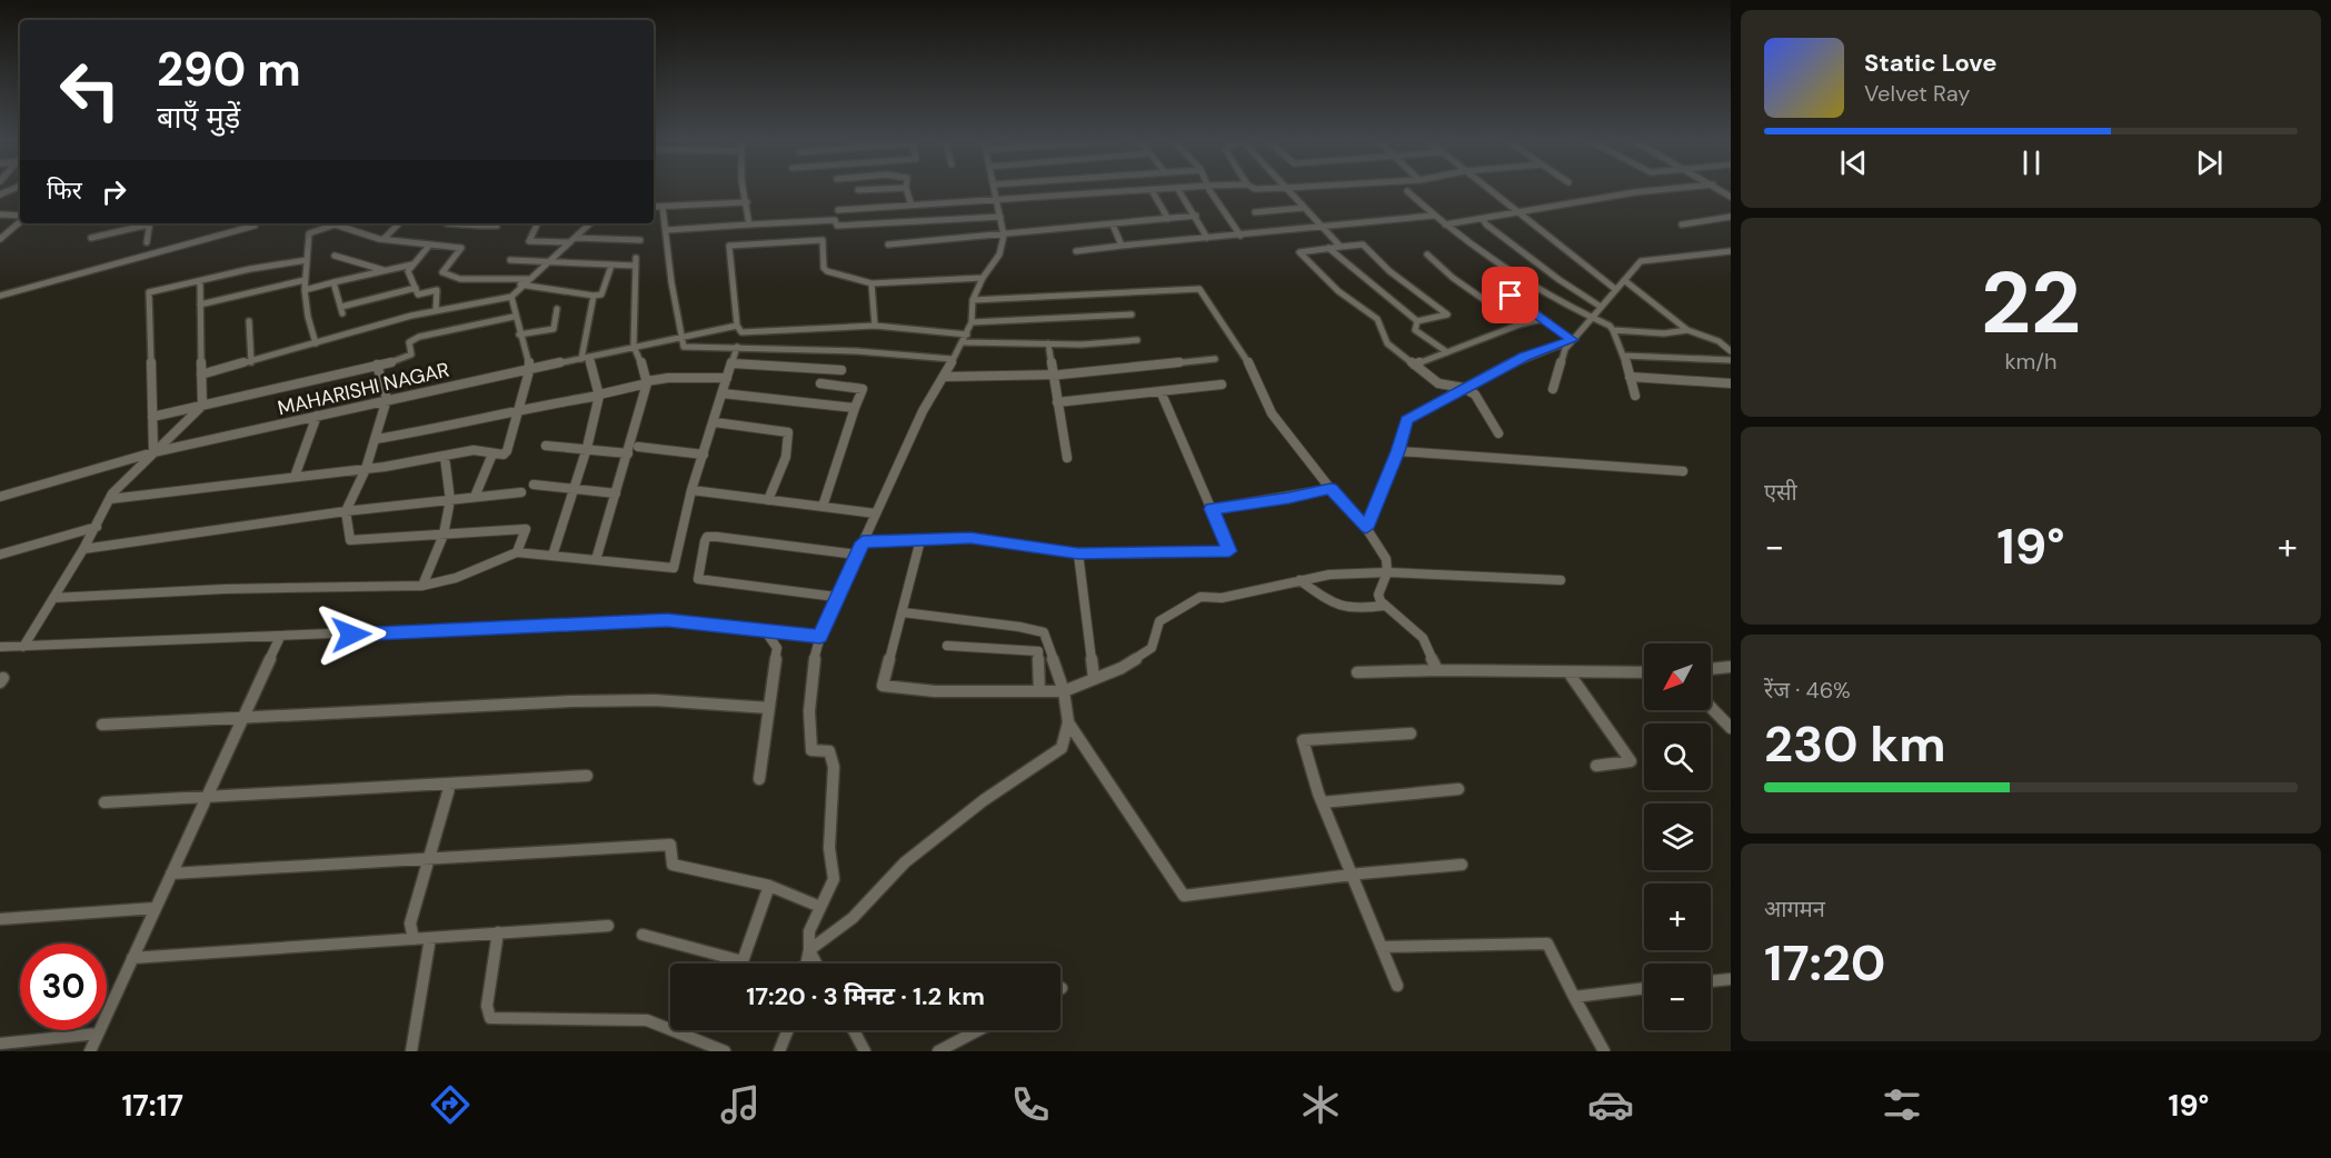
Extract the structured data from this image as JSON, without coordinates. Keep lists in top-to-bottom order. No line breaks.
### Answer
{"streets":{"street":["MAHARISHI NAGAR"]},"north":"bottom left","page":{"turn":["290 m","बाएँ मुड़ें"],"song":["Static Love","Velvet Ray"],"then":"फिर","tile":[["22","km/h"],"एसी",["रेंज · 46%","230 km"],["आगमन","17:20"]],"heat":["−","19°","+"],"map_buttons":["+","−"],"limit":"30","trip":"17:20 · 3 मिनट · 1.2 km","tabs":["17:17","19°"]}}
